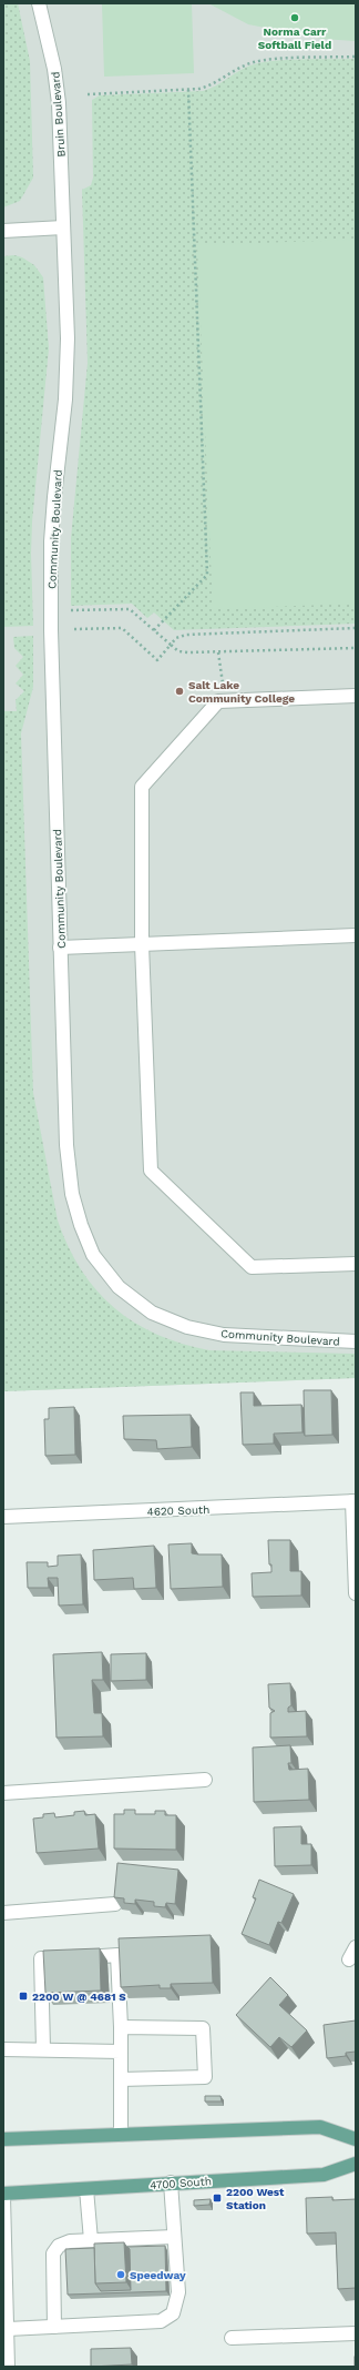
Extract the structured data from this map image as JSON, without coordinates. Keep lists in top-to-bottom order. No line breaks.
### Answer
{"streets":{"main road":["4700 South"],"street":["Bruin Boulevard","Community Boulevard","4620 South"]},"crossings":[["Bruin Boulevard","Community Boulevard"]],"places":{"other":["Norma Carr Softball Field","Salt Lake Community College","Speedway"],"transit":["2200 W @ 4681 S","2200 West Station"]}}
